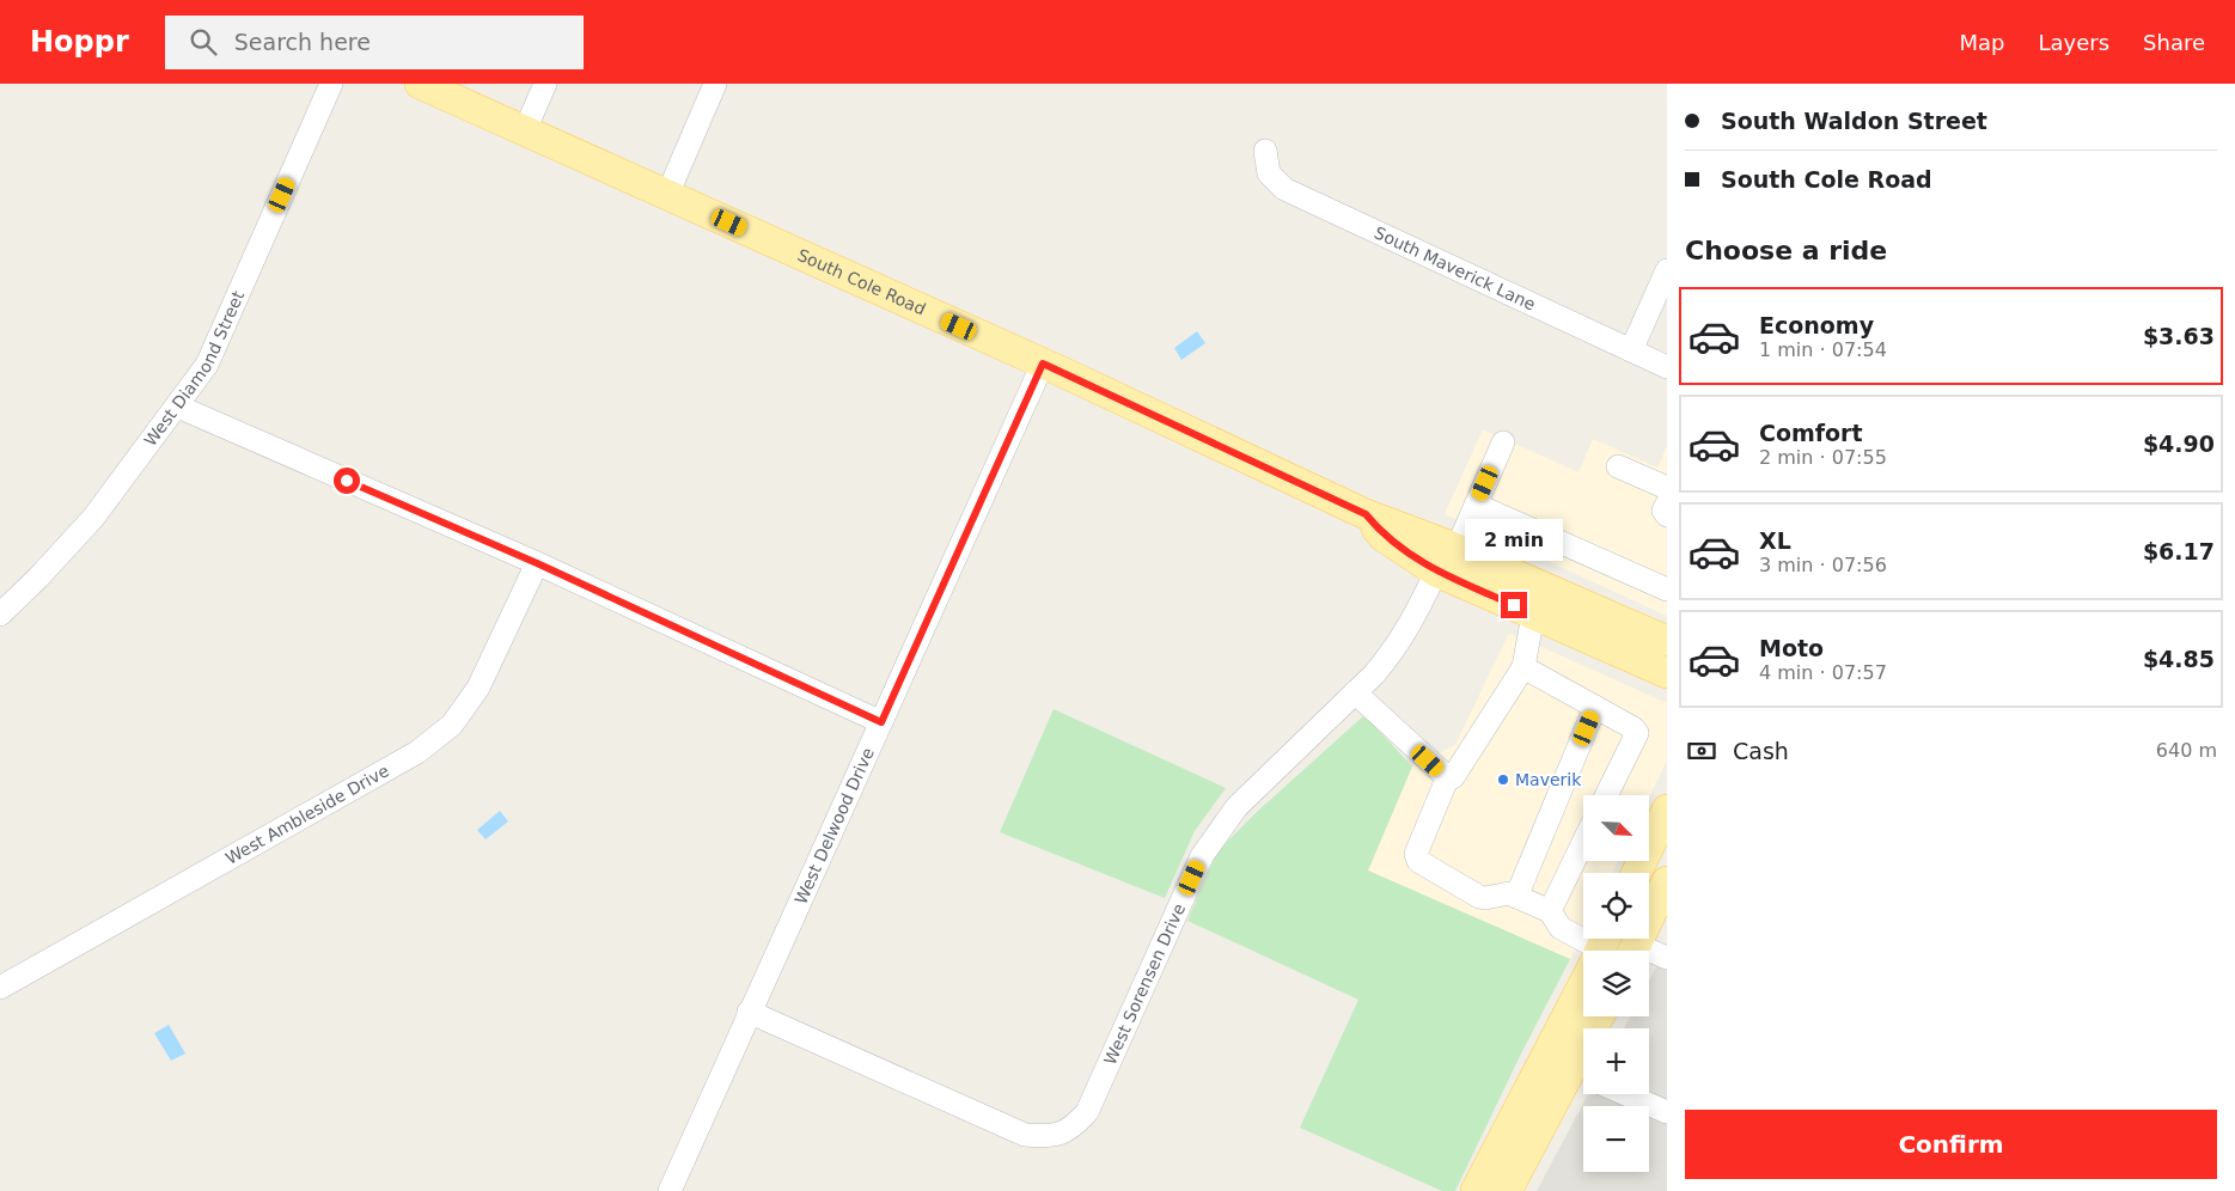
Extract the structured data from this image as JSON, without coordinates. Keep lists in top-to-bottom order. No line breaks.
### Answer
{"streets":{"main road":["South Cole Road"],"street":["South Maverick Lane","West Diamond Street","West Ambleside Drive","West Delwood Drive","West Sorensen Drive"]},"crossings":[["South Cole Road","West Delwood Drive"],["South Cole Road","West Sorensen Drive"],["West Delwood Drive","West Sorensen Drive"]],"places":["Maverik"],"north":"bottom right","page":{"header":"Hoppr","search":"Search here","nav":["Map","Layers","Share"],"banner":["South Waldon Street","South Cole Road"],"heading":"Choose a ride","list":[{"name":"Economy","note":"1 min · 07:54","value":"$3.63"},{"name":"Comfort","note":"2 min · 07:55","value":"$4.90"},{"name":"XL","note":"3 min · 07:56","value":"$6.17"},{"name":"Moto","note":"4 min · 07:57","value":"$4.85"}],"bubble":"2 min","pay":["Cash","640 m"],"map_buttons":["+","−"],"buttons":"Confirm"}}
